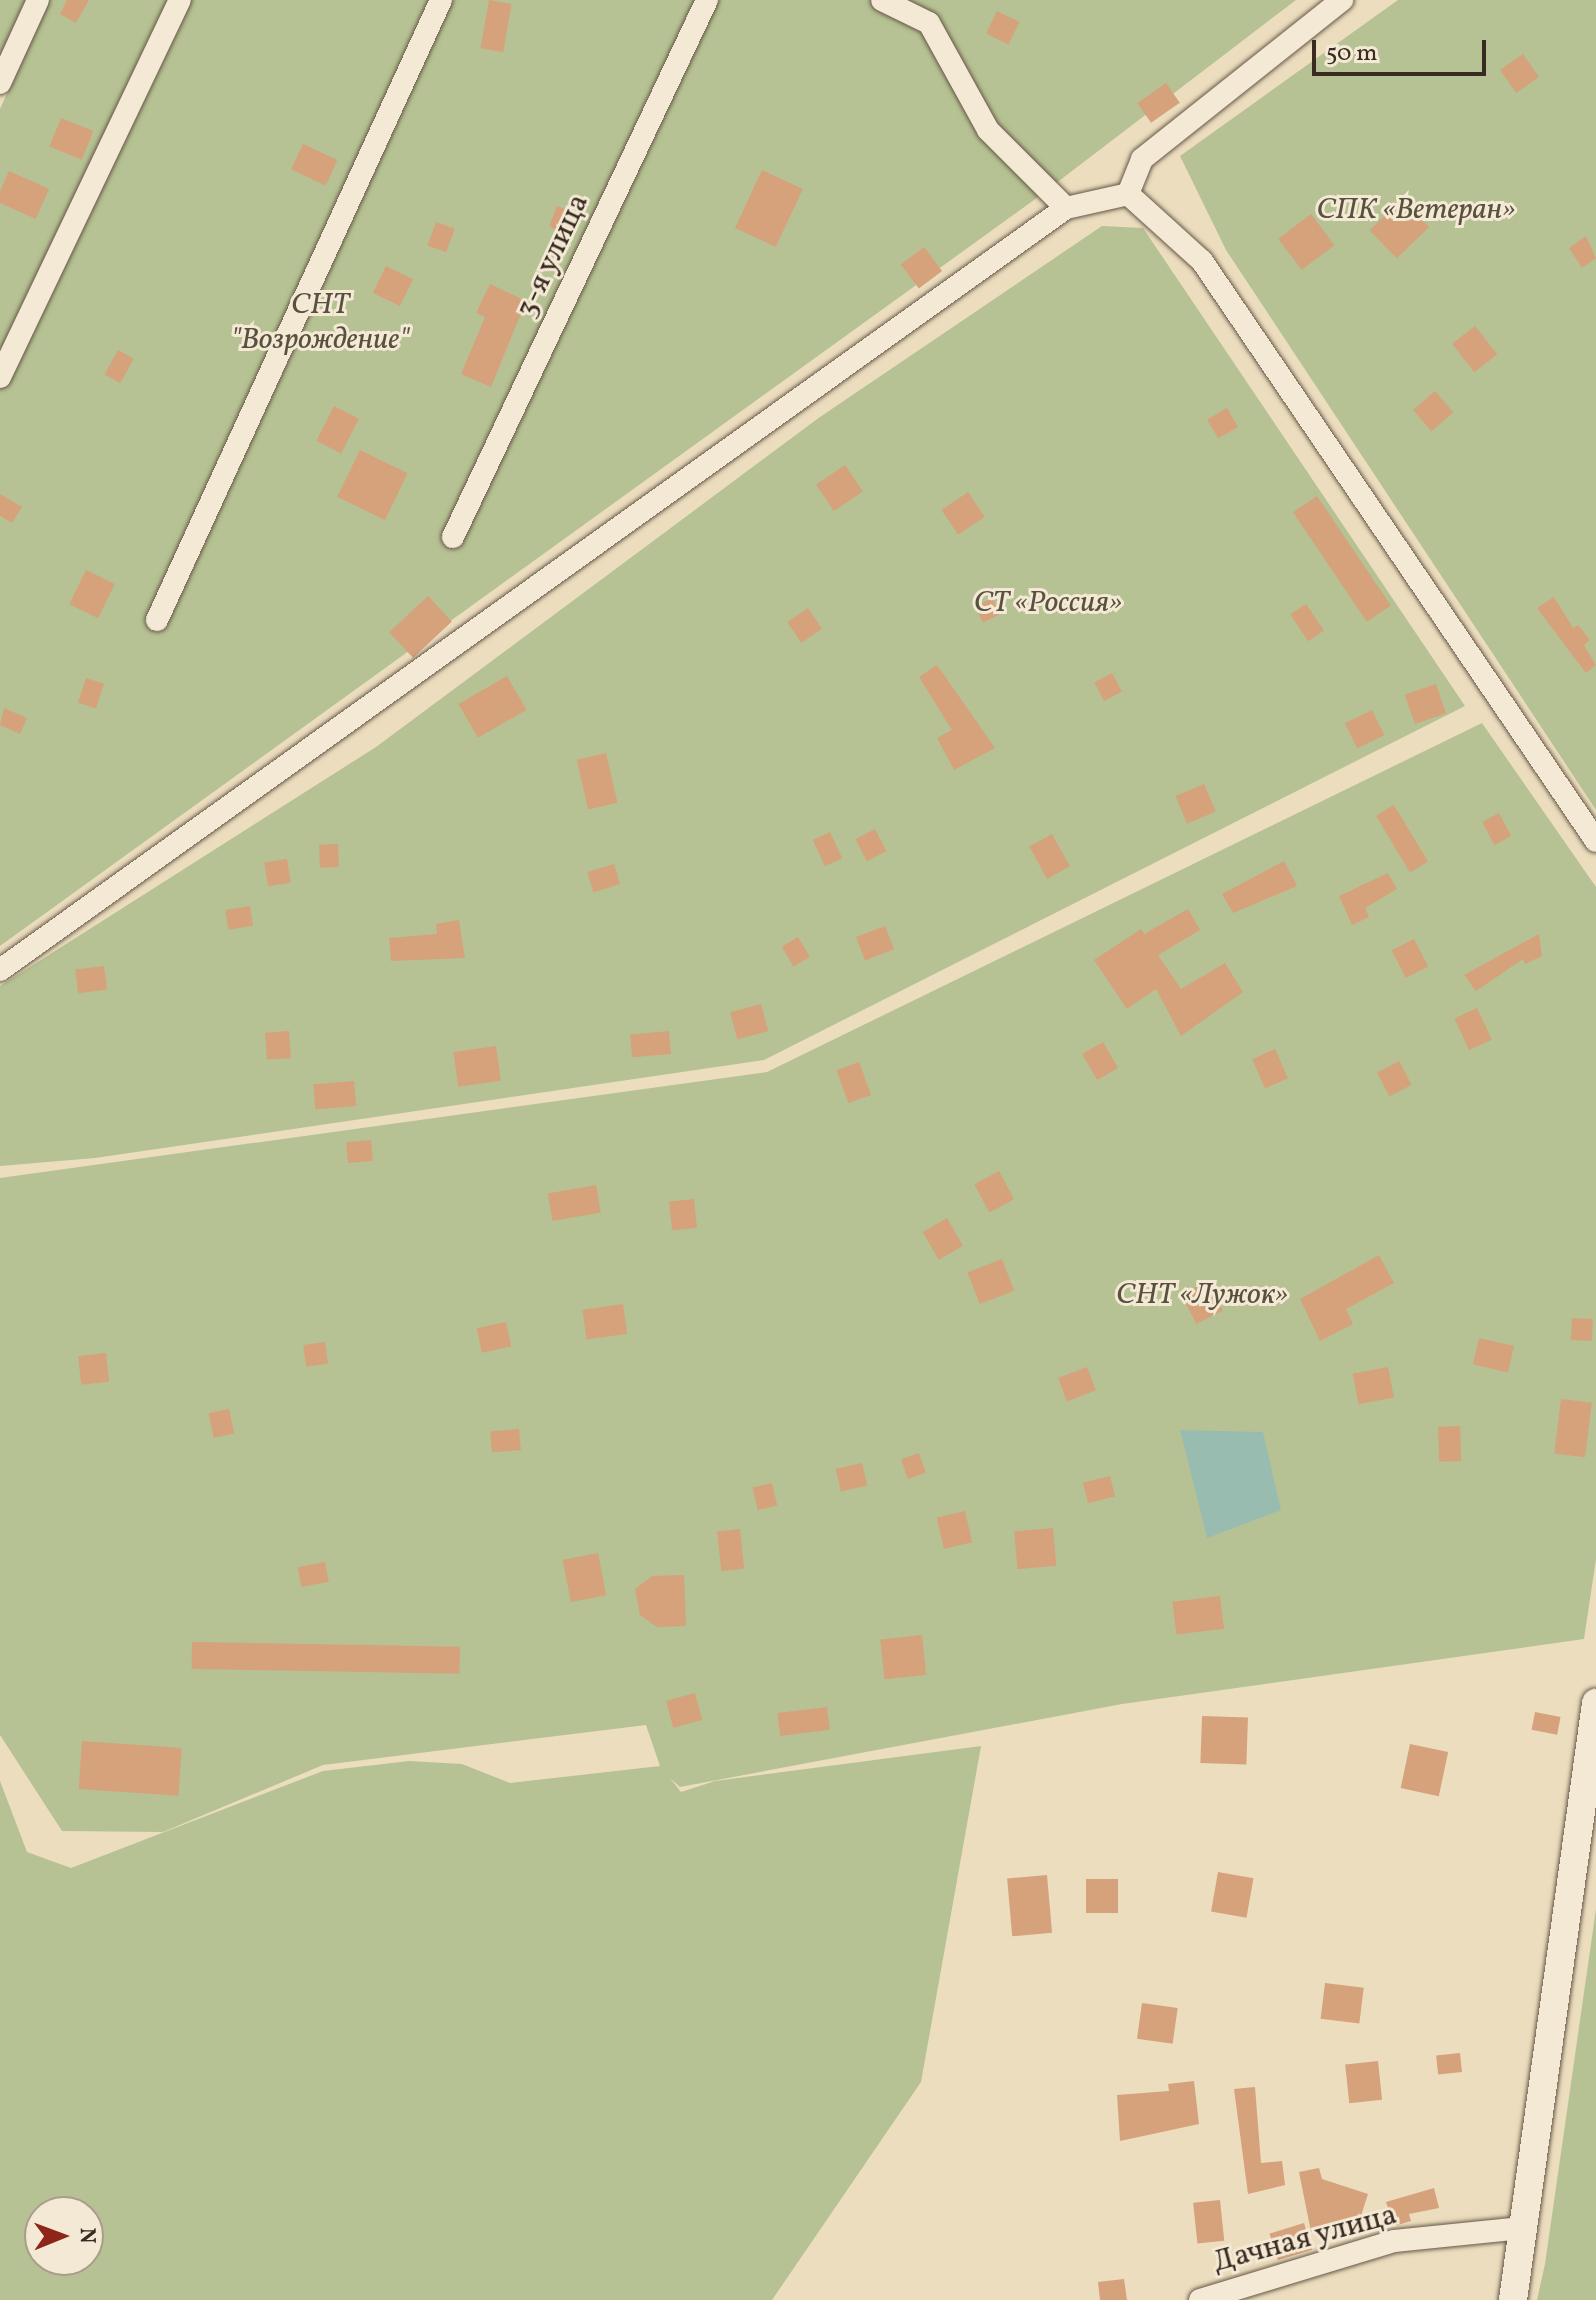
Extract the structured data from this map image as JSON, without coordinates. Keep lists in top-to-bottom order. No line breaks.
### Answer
{"streets":{"street":["3-я улица","Дачная улица"]},"parks":["СПК «Ветеран»","СНТ \"Возрождение\"","СТ «Россия»","СНТ «Лужок»"],"scale_bar":"50 m","north":"right"}
